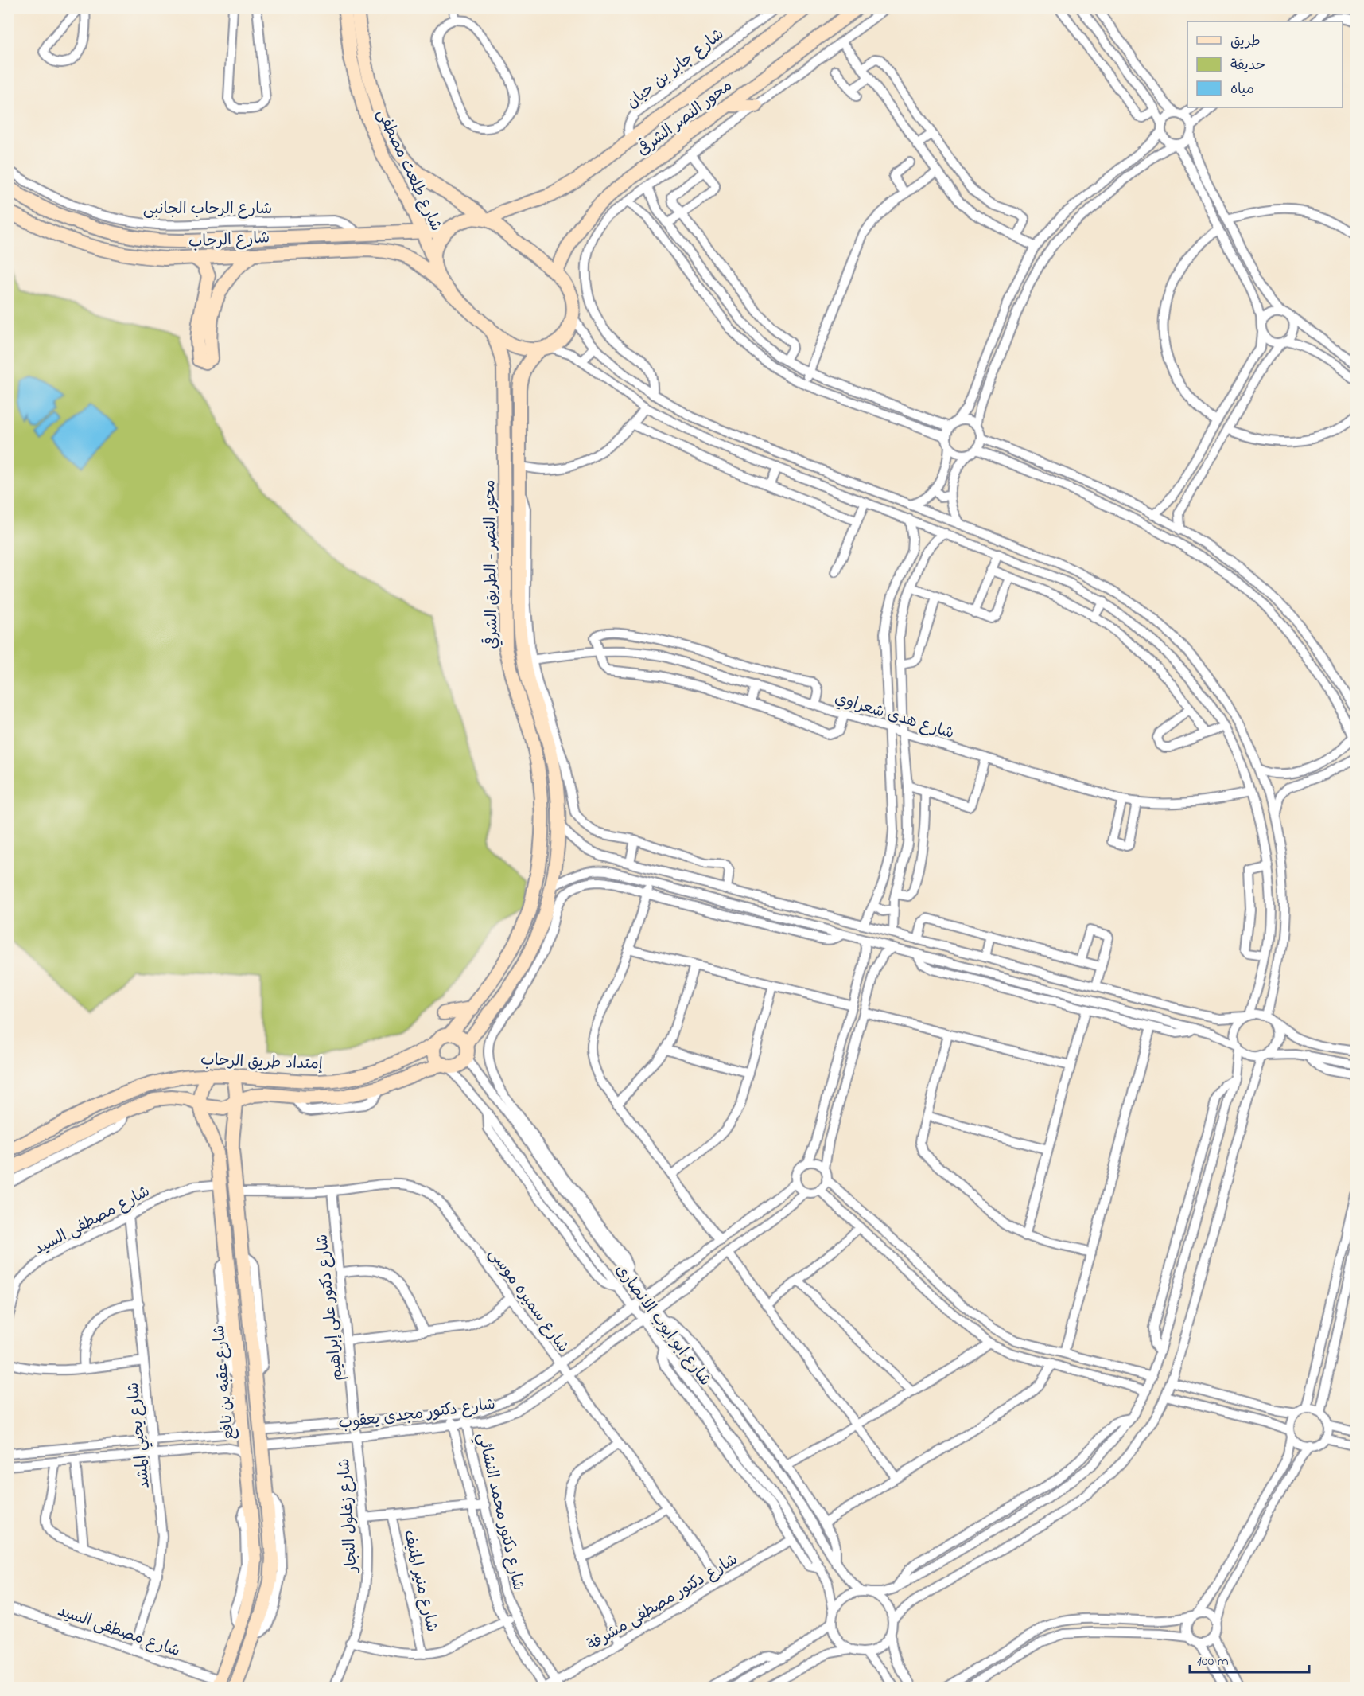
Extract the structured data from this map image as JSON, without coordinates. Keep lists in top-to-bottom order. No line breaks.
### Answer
{"streets":{"street":["شارع جابر بن حيان","محور النصر الشرقى","شارع طلعت مصطفى","شارع الرحاب الجانبى","شارع الرحاب","محور النصر - الطريق الشرقي","شارع هدى شعراوي","إمتداد طريق الرحاب","شارع مصطفى السيد","شارع سميره موسى","شارع دكتور على إبراهيم","شارع ابو ايوب الانصارى","شارع عقبه بن نافع","شارع دكتور مجدى يعقوب","شارع يحيي المشد","شارع دكتور محمد النشائي","شارع زغلول النجار","شارع منير المنيف","شارع دكتور مصطفى مشرفة"]},"crossings":[["شارع جابر بن حيان","محور النصر الشرقى"],["محور النصر الشرقى","شارع طلعت مصطفى"],["شارع طلعت مصطفى","شارع الرحاب"],["شارع طلعت مصطفى","محور النصر - الطريق الشرقي"],["شارع الرحاب الجانبى","شارع الرحاب"],["شارع الرحاب","محور النصر - الطريق الشرقي"],["محور النصر - الطريق الشرقي","إمتداد طريق الرحاب"],["محور النصر - الطريق الشرقي","شارع ابو ايوب الانصارى"],["إمتداد طريق الرحاب","شارع ابو ايوب الانصارى"],["إمتداد طريق الرحاب","شارع عقبه بن نافع"],["شارع مصطفى السيد","شارع عقبه بن نافع"],["شارع مصطفى السيد","شارع يحيي المشد"],["شارع سميره موسى","شارع دكتور على إبراهيم"],["شارع سميره موسى","شارع عقبه بن نافع"],["شارع سميره موسى","شارع دكتور مجدى يعقوب"],["شارع سميره موسى","شارع دكتور مصطفى مشرفة"],["شارع دكتور على إبراهيم","شارع دكتور مجدى يعقوب"],["شارع دكتور على إبراهيم","شارع زغلول النجار"],["شارع ابو ايوب الانصارى","شارع دكتور مجدى يعقوب"],["شارع عقبه بن نافع","شارع دكتور مجدى يعقوب"],["شارع دكتور مجدى يعقوب","شارع دكتور محمد النشائي"],["شارع دكتور مجدى يعقوب","شارع زغلول النجار"],["شارع دكتور محمد النشائي","شارع دكتور مصطفى مشرفة"]],"legend":["طريق","حديقة","مياه"],"scale_bar":"100 m"}
